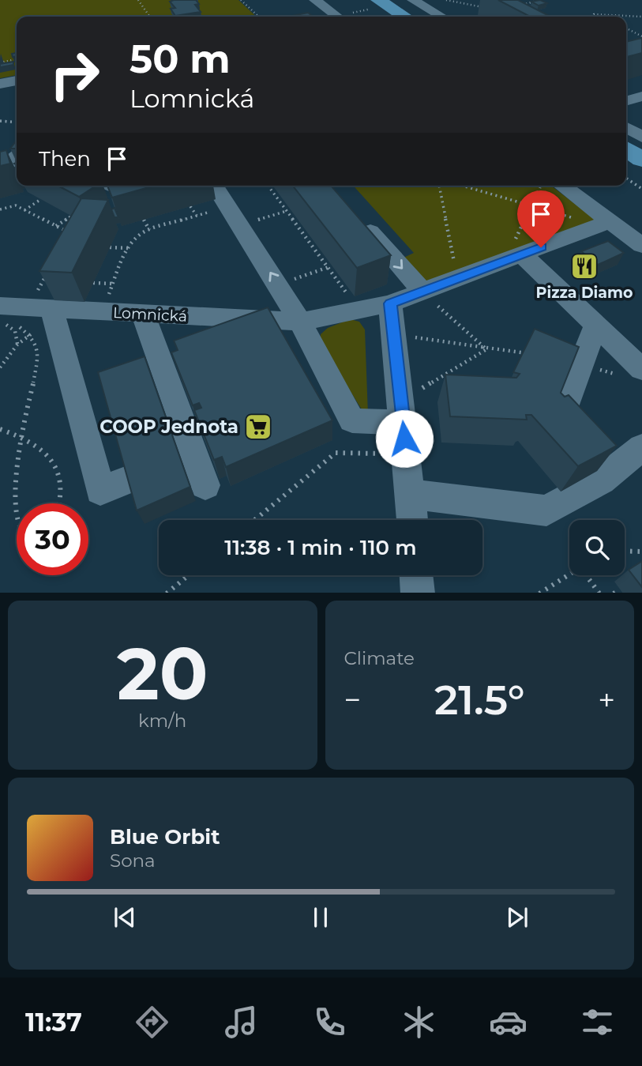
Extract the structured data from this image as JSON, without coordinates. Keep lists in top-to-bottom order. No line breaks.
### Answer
{"streets":{"street":["Lomnická"]},"places":{"restaurant":["Pizza Diamo"],"supermarket":["COOP Jednota"]},"page":{"turn":["50 m","Lomnická"],"then":"Then","limit":"30","trip":"11:38 · 1 min · 110 m","tile":[["20","km/h"],"Climate"],"heat":["−","21.5°","+"],"song":["Blue Orbit","Sona"],"tabs":"11:37"}}
